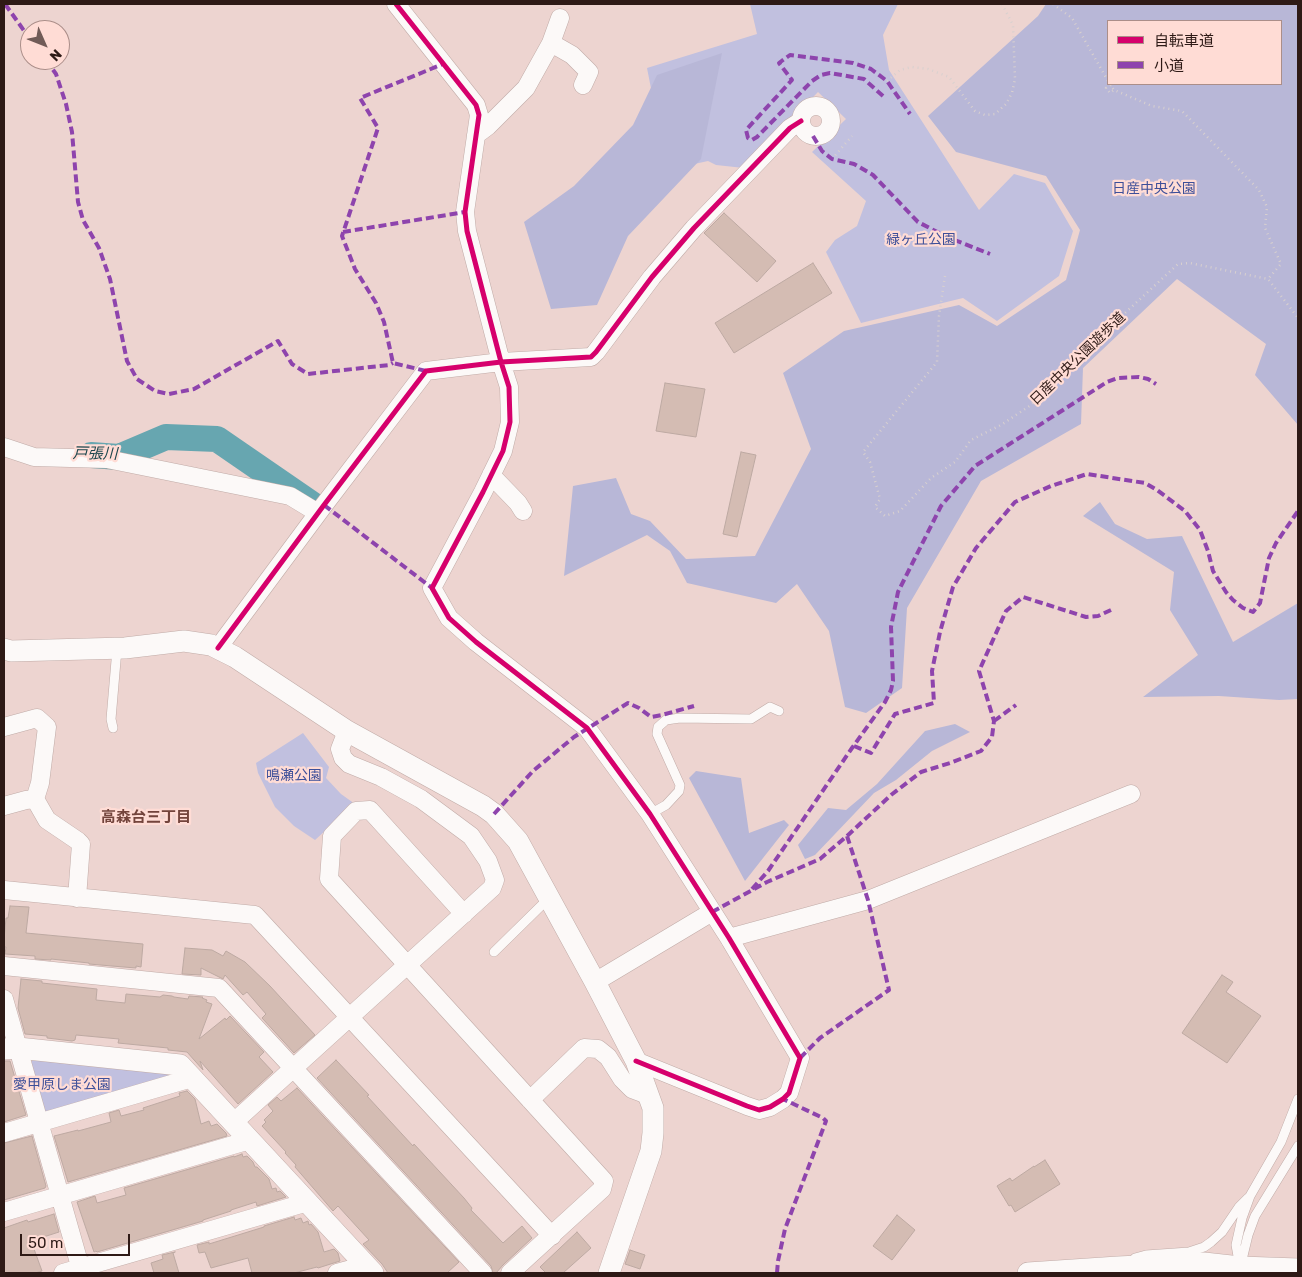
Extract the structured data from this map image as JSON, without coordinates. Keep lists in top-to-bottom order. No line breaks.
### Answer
{"streets":{"path":["日産中央公園遊歩道"]},"districts":["高森台三丁目"],"water":["戸張川"],"parks":["日産中央公園","緑ヶ丘公園","鳴瀬公園","愛甲原しま公園"],"legend":["自転車道","小道"],"scale_bar":"50 m","north":"bottom right"}
